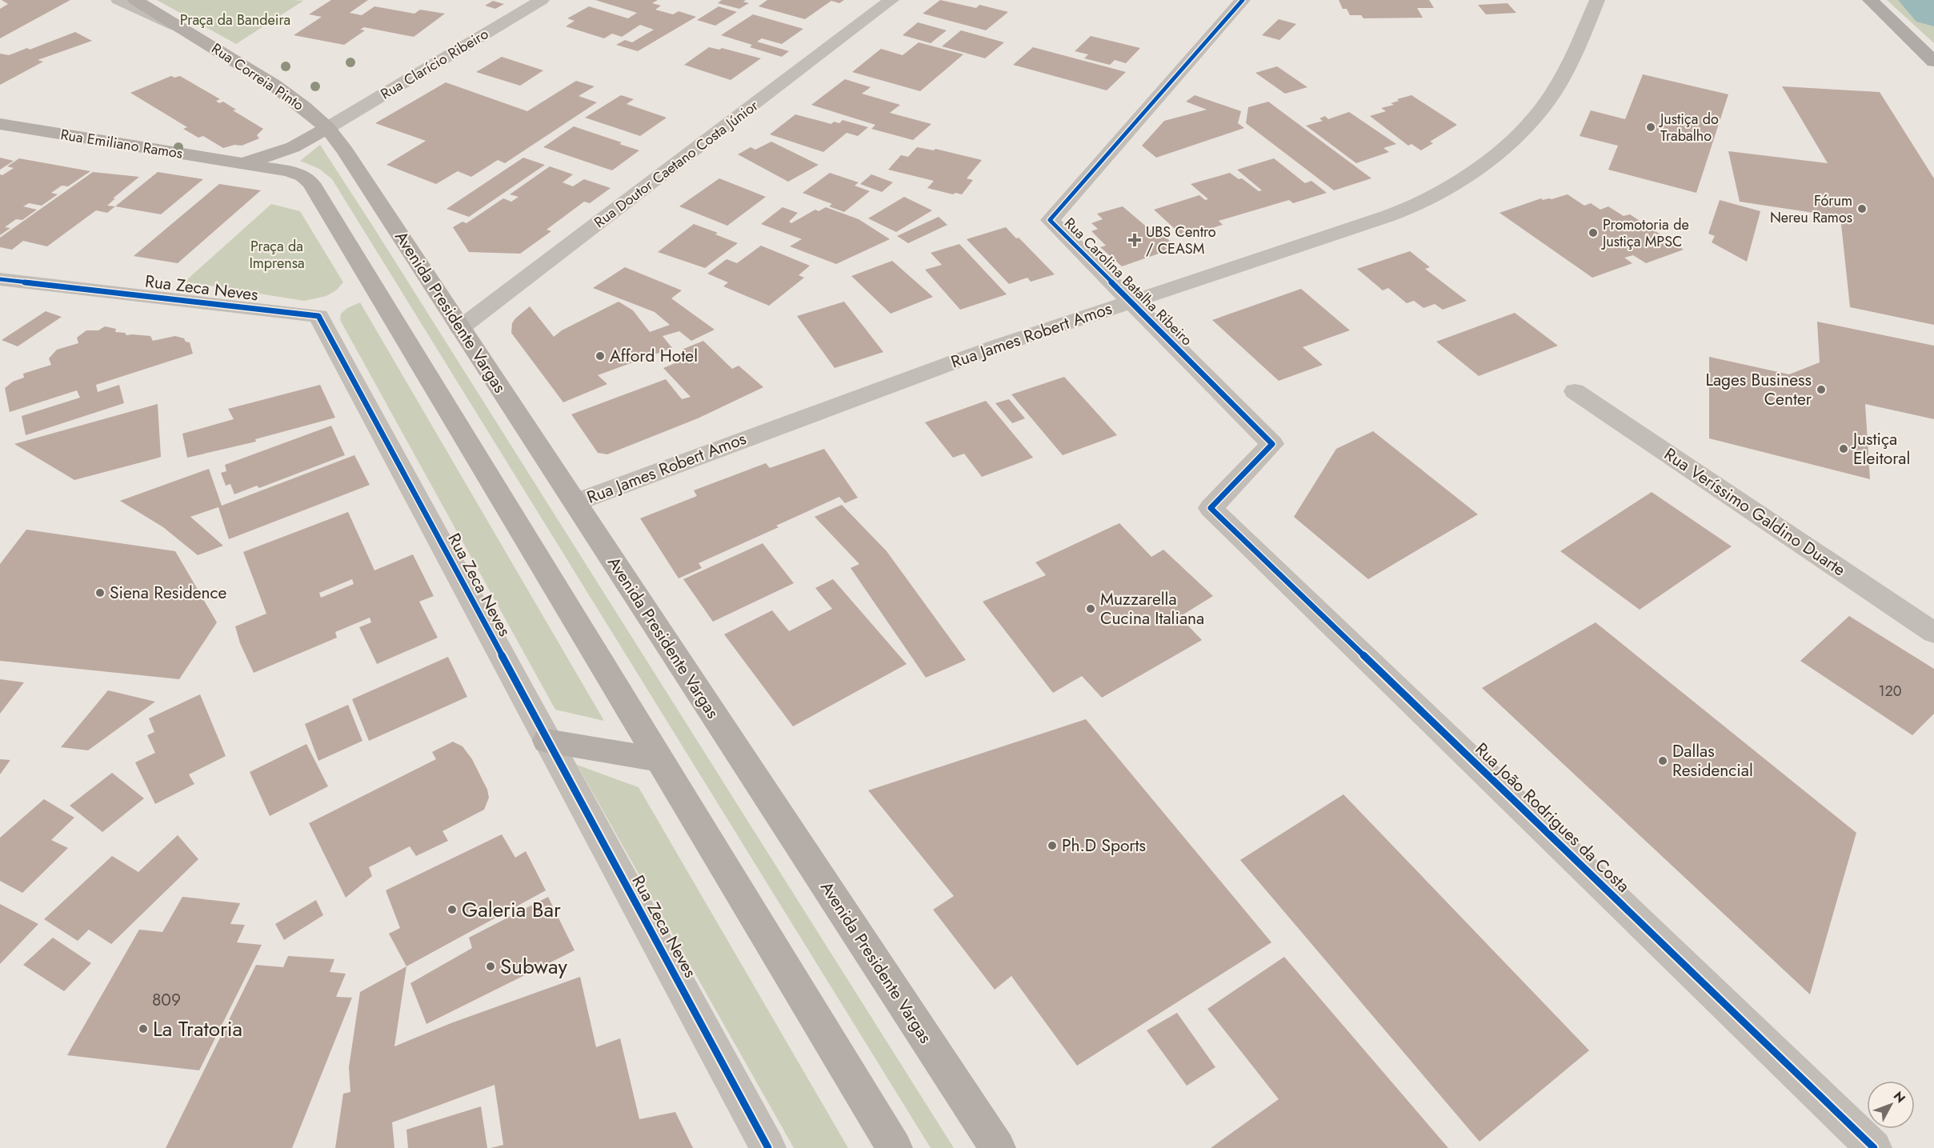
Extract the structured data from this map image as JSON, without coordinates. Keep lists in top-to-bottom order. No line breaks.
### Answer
{"streets":{"main road":["Rua Correia Pinto","Rua Emiliano Ramos","Avenida Presidente Vargas"],"street":["Rua Clarício Ribeiro","Rua Doutor Caetano Costa Júnior","Rua Carolina Batalha Ribeiro","Rua Zeca Neves","Rua James Robert Amos","Rua Veríssimo Galdino Duarte","Rua João Rodrigues da Costa"]},"crossings":[["Rua Clarício Ribeiro","Rua Correia Pinto"],["Rua Clarício Ribeiro","Avenida Presidente Vargas"],["Rua Correia Pinto","Avenida Presidente Vargas"],["Rua Doutor Caetano Costa Júnior","Avenida Presidente Vargas"],["Rua Carolina Batalha Ribeiro","Rua James Robert Amos"],["Rua Carolina Batalha Ribeiro","Rua João Rodrigues da Costa"],["Avenida Presidente Vargas","Rua James Robert Amos"]],"parks":["Praça da Bandeira","Praça da Imprensa"],"places":{"other":["Justiça do Trabalho","Fórum Nereu Ramos","Promotoria de Justiça MPSC","Afford Hotel","Lages Business Center","Justiça Eleitoral","Siena Residence","Muzzarella Cucina Italiana","Dallas Residencial","Ph.D Sports","Galeria Bar","Subway","La Tratoria"],"health":["UBS Centro / CEASM"]},"house_numbers":["120","809"],"north":"top right"}
